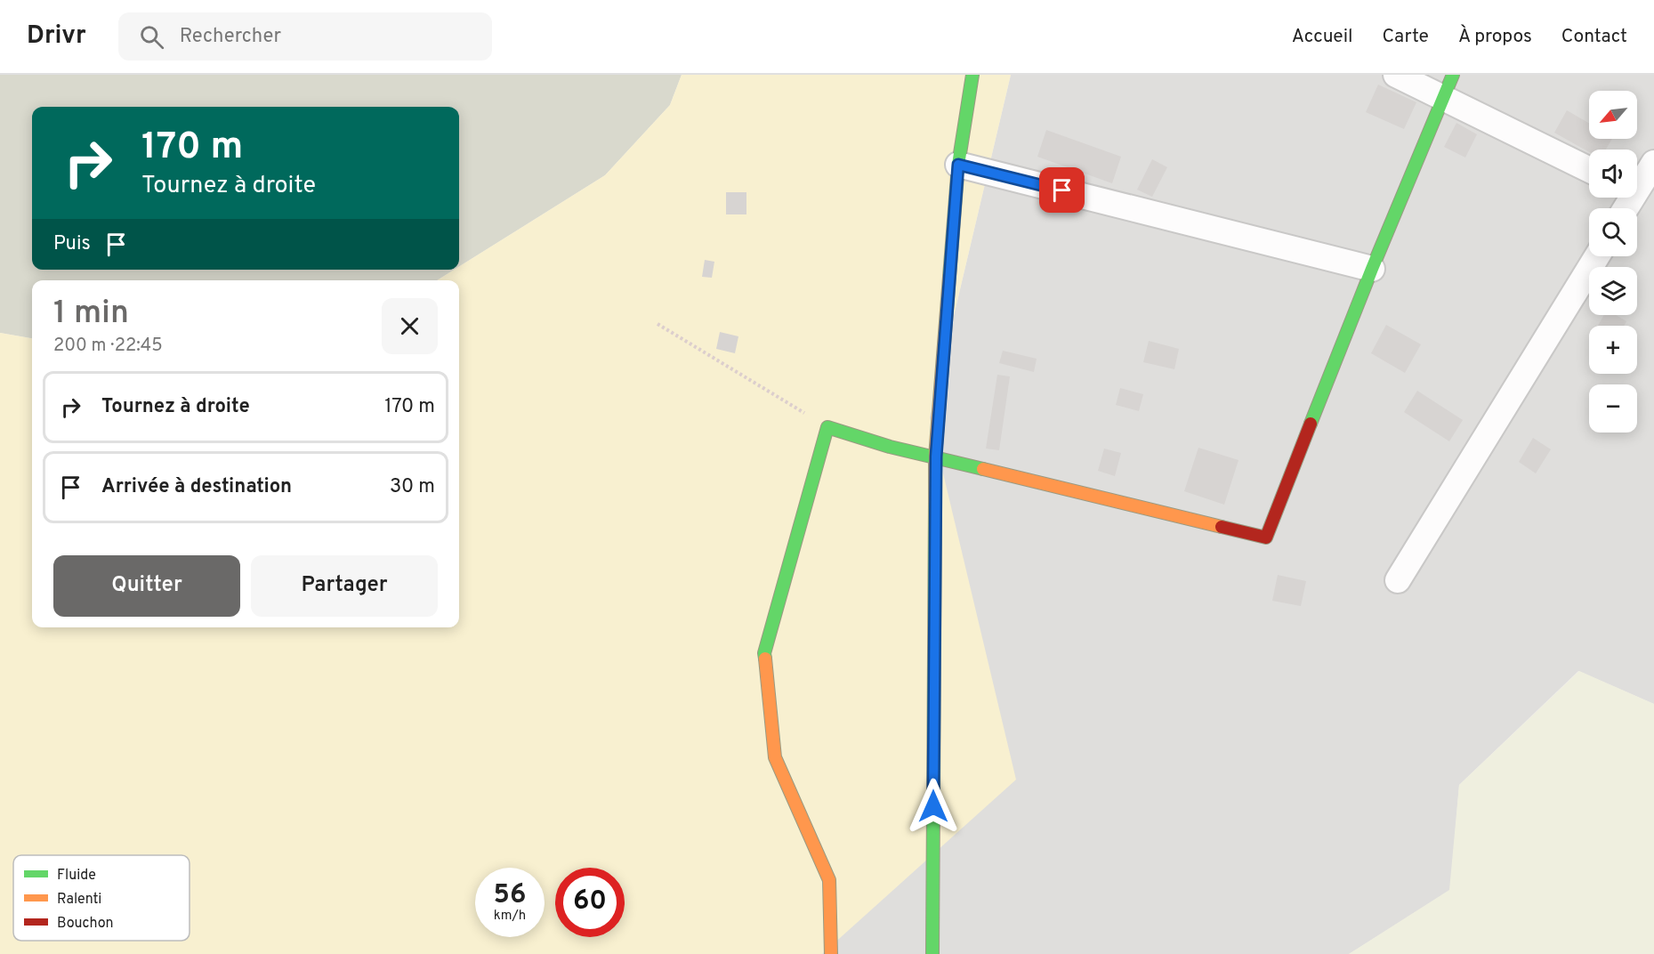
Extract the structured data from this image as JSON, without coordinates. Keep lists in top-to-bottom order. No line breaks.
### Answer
{"legend":["Fluide","Ralenti","Bouchon"],"north":"bottom left","page":{"header":"Drivr","search":"Rechercher","nav":["Accueil","Carte","À propos","Contact"],"map_buttons":["+","−"],"turn":["170 m","Tournez à droite"],"then":"Puis","heading":["1 min","200 m · 22:45"],"list":[{"name":"Tournez à droite","value":"170 m"},{"name":"Arrivée à destination","value":"30 m"}],"buttons":["Quitter","Partager"],"speed":"56 km/h","limit":"60"}}
